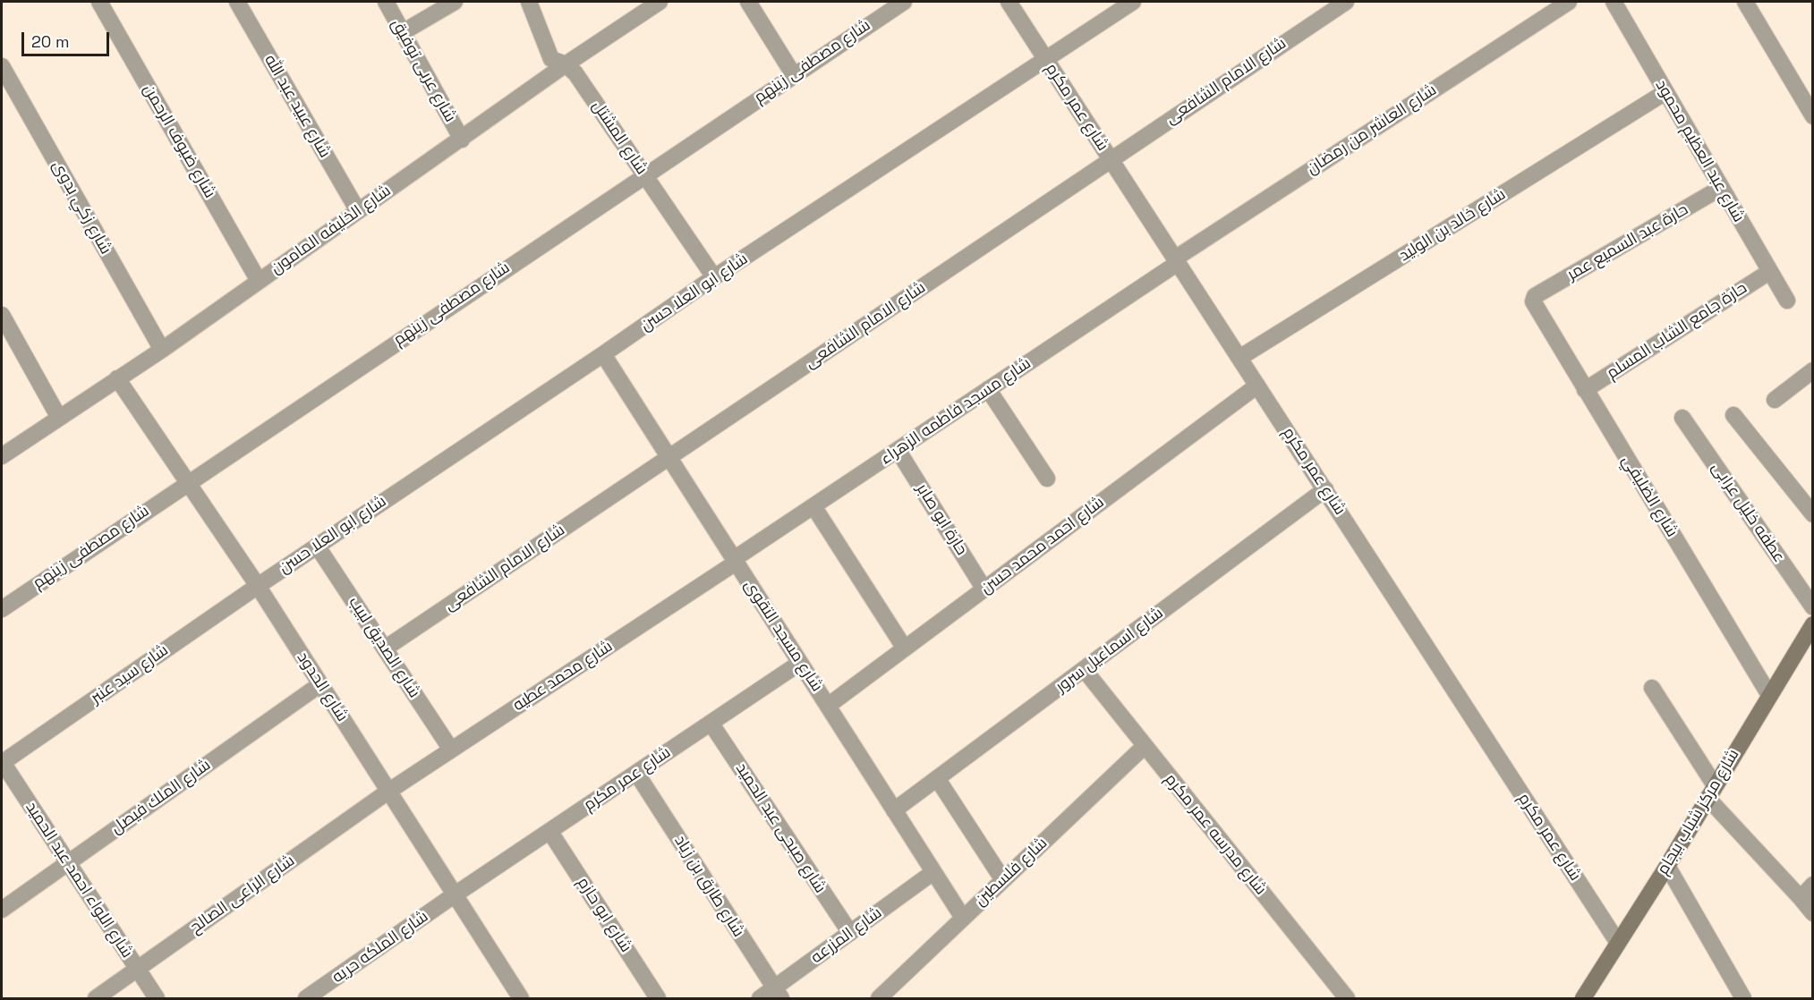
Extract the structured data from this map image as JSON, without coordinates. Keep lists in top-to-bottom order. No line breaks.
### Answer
{"streets":{"main road":["شارع مركز شباب بيجام"],"street":["شارع مصطفى زينهم","شارع عربى توفيق","شارع الامام الشافعى","شارع عبيد عبد الله","شارع عمر مكرم","شارع العاشر من رمضان","شارع المشتل","شارع ضيوف الرحمن","شارع عبد العظيم محمود","شارع زكي بدوى","شارع خالد بن الوليد","شارع الخليفه المامون","حارة عبد السميع عمر","شارع ابو العلا حسن","حارة جامع الشاب المسلم","شارع مسجد فاطمه الزهراء","شارع الضليفي","عطفه خليل عرابى","حارة ابو صابر","شارع احمد محمد حسن","شارع مسجد التقوى","شارع الصديق لبيب","شارع اسماعيل سرور","شارع سيد عنبر","شارع محمد عطيه","شارع الحدود","شارع الملك فيصل","شارع صبحى عبد الحميد","شارع مدرسه عمر مكرم","شارع فلسطين","شارع اللواء احمد عبد الحميد","شارع طارق بن زياد","شارع الراعى الصالح","شارع ابو حازم","شارع المزرعه","شارع الملكه حريه"]},"crossings":[["شارع مصطفى زينهم","شارع المشتل"],["شارع مصطفى زينهم","شارع الحدود"],["شارع عربى توفيق","شارع الخليفه المامون"],["شارع الامام الشافعى","شارع عمر مكرم"],["شارع الامام الشافعى","شارع مسجد التقوى"],["شارع الامام الشافعى","شارع الصديق لبيب"],["شارع عبيد عبد الله","شارع الخليفه المامون"],["شارع عمر مكرم","شارع العاشر من رمضان"],["شارع عمر مكرم","شارع خالد بن الوليد"],["شارع عمر مكرم","شارع ابو العلا حسن"],["شارع عمر مكرم","شارع مسجد فاطمه الزهراء"],["شارع عمر مكرم","شارع احمد محمد حسن"],["شارع عمر مكرم","شارع مسجد التقوى"],["شارع عمر مكرم","شارع اسماعيل سرور"],["شارع عمر مكرم","شارع الحدود"],["شارع عمر مكرم","شارع مركز شباب بيجام"],["شارع عمر مكرم","شارع صبحى عبد الحميد"],["شارع عمر مكرم","شارع طارق بن زياد"],["شارع عمر مكرم","شارع ابو حازم"],["شارع عمر مكرم","شارع الملكه حريه"],["شارع العاشر من رمضان","شارع مسجد فاطمه الزهراء"],["شارع المشتل","شارع الخليفه المامون"],["شارع المشتل","شارع ابو العلا حسن"],["شارع ضيوف الرحمن","شارع الخليفه المامون"],["شارع عبد العظيم محمود","شارع خالد بن الوليد"],["شارع عبد العظيم محمود","حارة عبد السميع عمر"],["شارع عبد العظيم محمود","حارة جامع الشاب المسلم"],["شارع زكي بدوى","شارع الخليفه المامون"],["شارع الخليفه المامون","شارع الحدود"],["حارة عبد السميع عمر","شارع الضليفي"],["شارع ابو العلا حسن","شارع مسجد التقوى"],["شارع ابو العلا حسن","شارع الصديق لبيب"],["شارع ابو العلا حسن","شارع سيد عنبر"],["شارع ابو العلا حسن","شارع الحدود"],["حارة جامع الشاب المسلم","شارع الضليفي"],["شارع مسجد فاطمه الزهراء","حارة ابو صابر"],["شارع مسجد فاطمه الزهراء","شارع مسجد التقوى"],["شارع مسجد فاطمه الزهراء","شارع محمد عطيه"],["شارع الضليفي","شارع مركز شباب بيجام"],["حارة ابو صابر","شارع احمد محمد حسن"],["شارع احمد محمد حسن","شارع مسجد التقوى"],["شارع مسجد التقوى","شارع اسماعيل سرور"],["شارع مسجد التقوى","شارع محمد عطيه"],["شارع مسجد التقوى","شارع فلسطين"],["شارع مسجد التقوى","شارع المزرعه"],["شارع الصديق لبيب","شارع محمد عطيه"],["شارع اسماعيل سرور","شارع مدرسه عمر مكرم"],["شارع سيد عنبر","شارع الحدود"],["شارع سيد عنبر","شارع اللواء احمد عبد الحميد"],["شارع محمد عطيه","شارع الحدود"],["شارع محمد عطيه","شارع الراعى الصالح"],["شارع الحدود","شارع الملك فيصل"],["شارع الحدود","شارع الراعى الصالح"],["شارع الحدود","شارع الملكه حريه"],["شارع الملك فيصل","شارع اللواء احمد عبد الحميد"],["شارع صبحى عبد الحميد","شارع المزرعه"],["شارع مدرسه عمر مكرم","شارع فلسطين"],["شارع اللواء احمد عبد الحميد","شارع الراعى الصالح"],["شارع طارق بن زياد","شارع المزرعه"]],"scale_bar":"20 m"}
